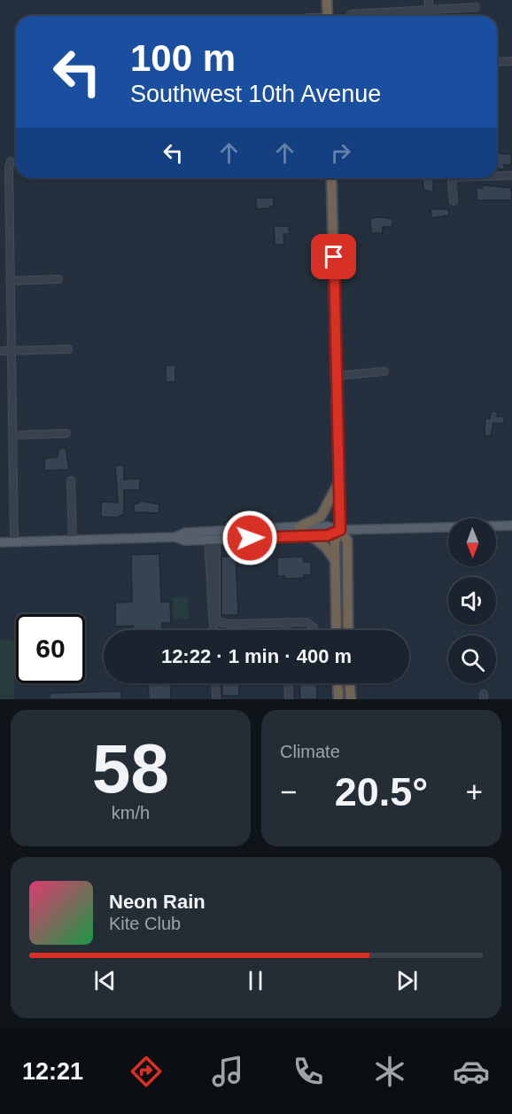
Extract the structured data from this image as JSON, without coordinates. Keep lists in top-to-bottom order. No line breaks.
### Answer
{"north":"bottom","page":{"turn":["100 m","Southwest 10th Avenue"],"limit":"60","trip":"12:22 · 1 min · 400 m","tile":[["58","km/h"],"Climate"],"heat":["−","20.5°","+"],"song":["Neon Rain","Kite Club"],"tabs":"12:21"}}
